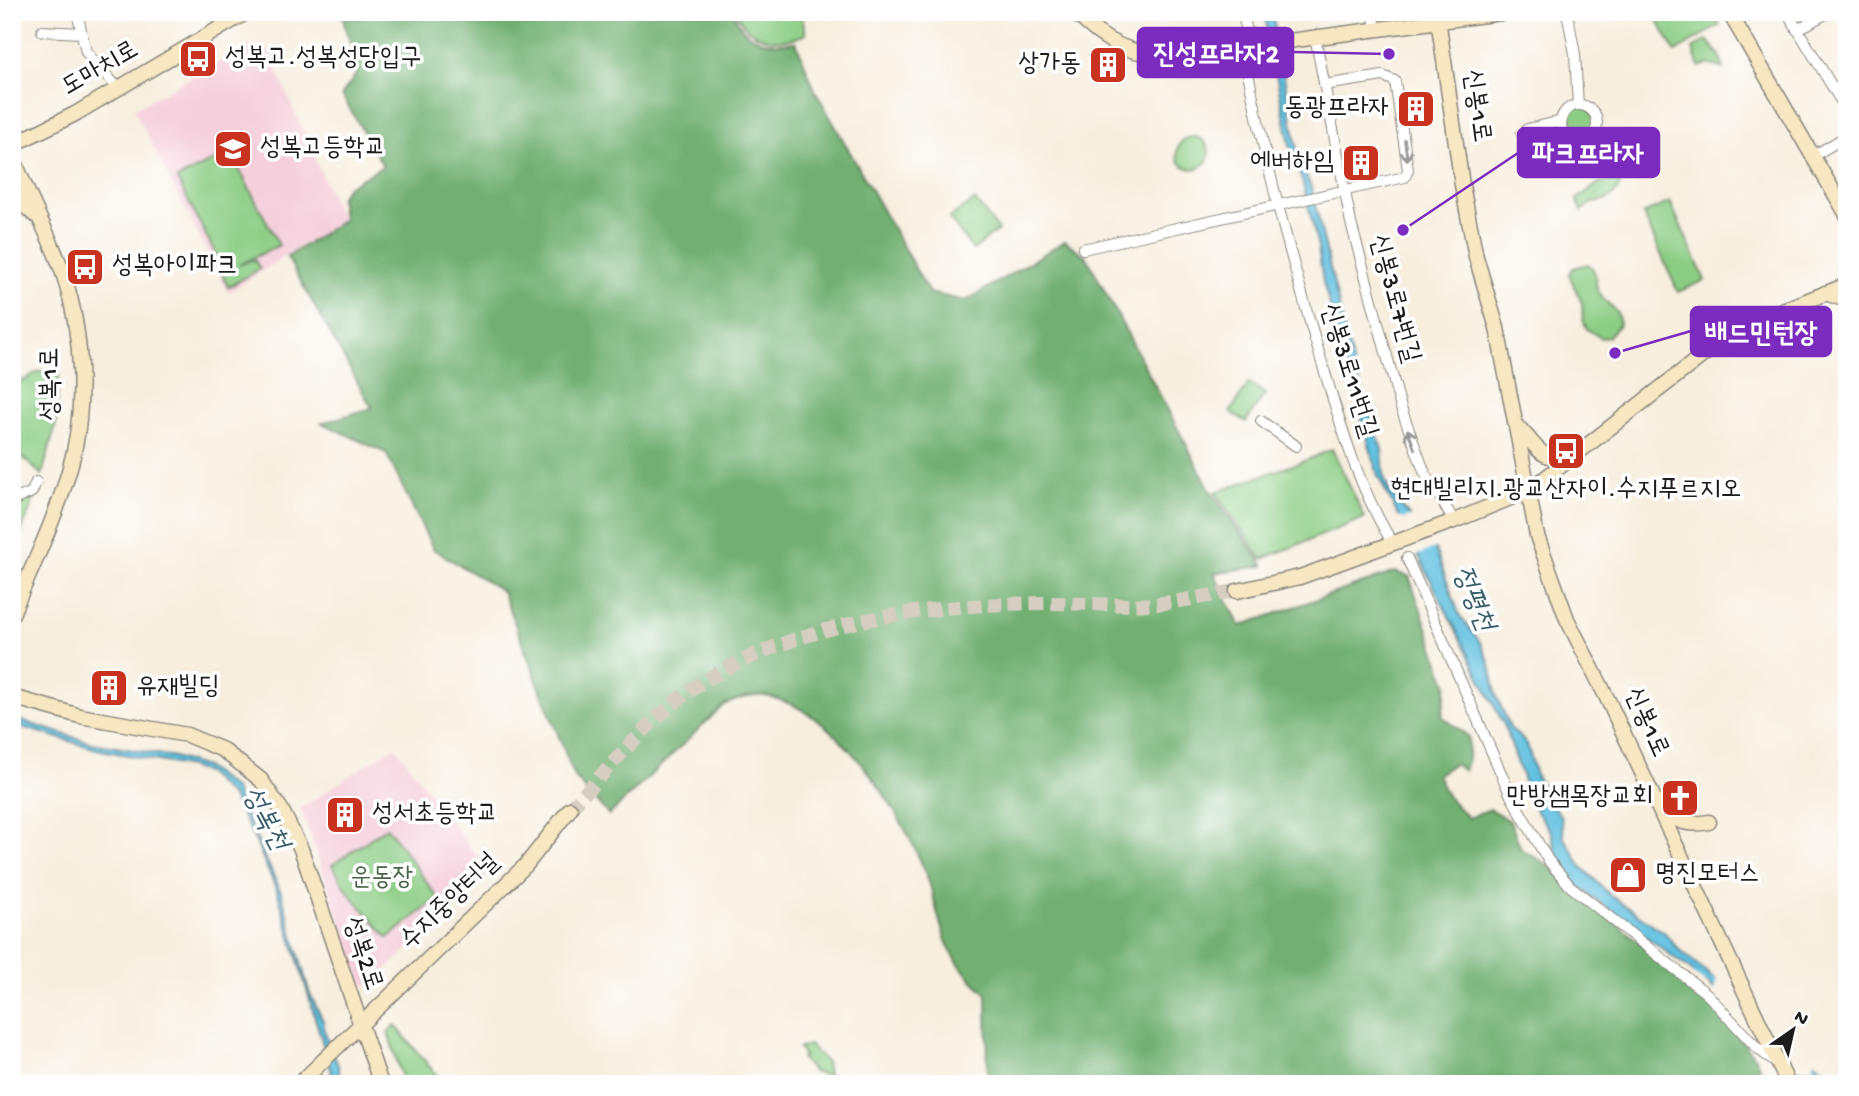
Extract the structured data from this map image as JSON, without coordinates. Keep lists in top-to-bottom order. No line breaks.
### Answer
{"streets":{"street":["도마치로","신봉1로","신봉3로7번길","신봉3로11번길","성복1로","수지중앙터널","성복2로"]},"crossings":[["수지중앙터널","성복2로"]],"one_way":["신봉3로7번길"],"water":["정평천","성복천"],"parks":["운동장"],"places":{"other":["진성프라자2","파크프라자","배드민턴장"],"bus stop":["성복고.성복성당입구","성복아이파크","현대빌리지.광교산자이.수지푸르지오"],"building":["상가동","동광프라자","에버하임","유재빌딩","성서초등학교"],"school or university":["성복고등학교"],"church":["만방샘목장교회"],"shop":["명진모터스"]},"north":"top right"}
